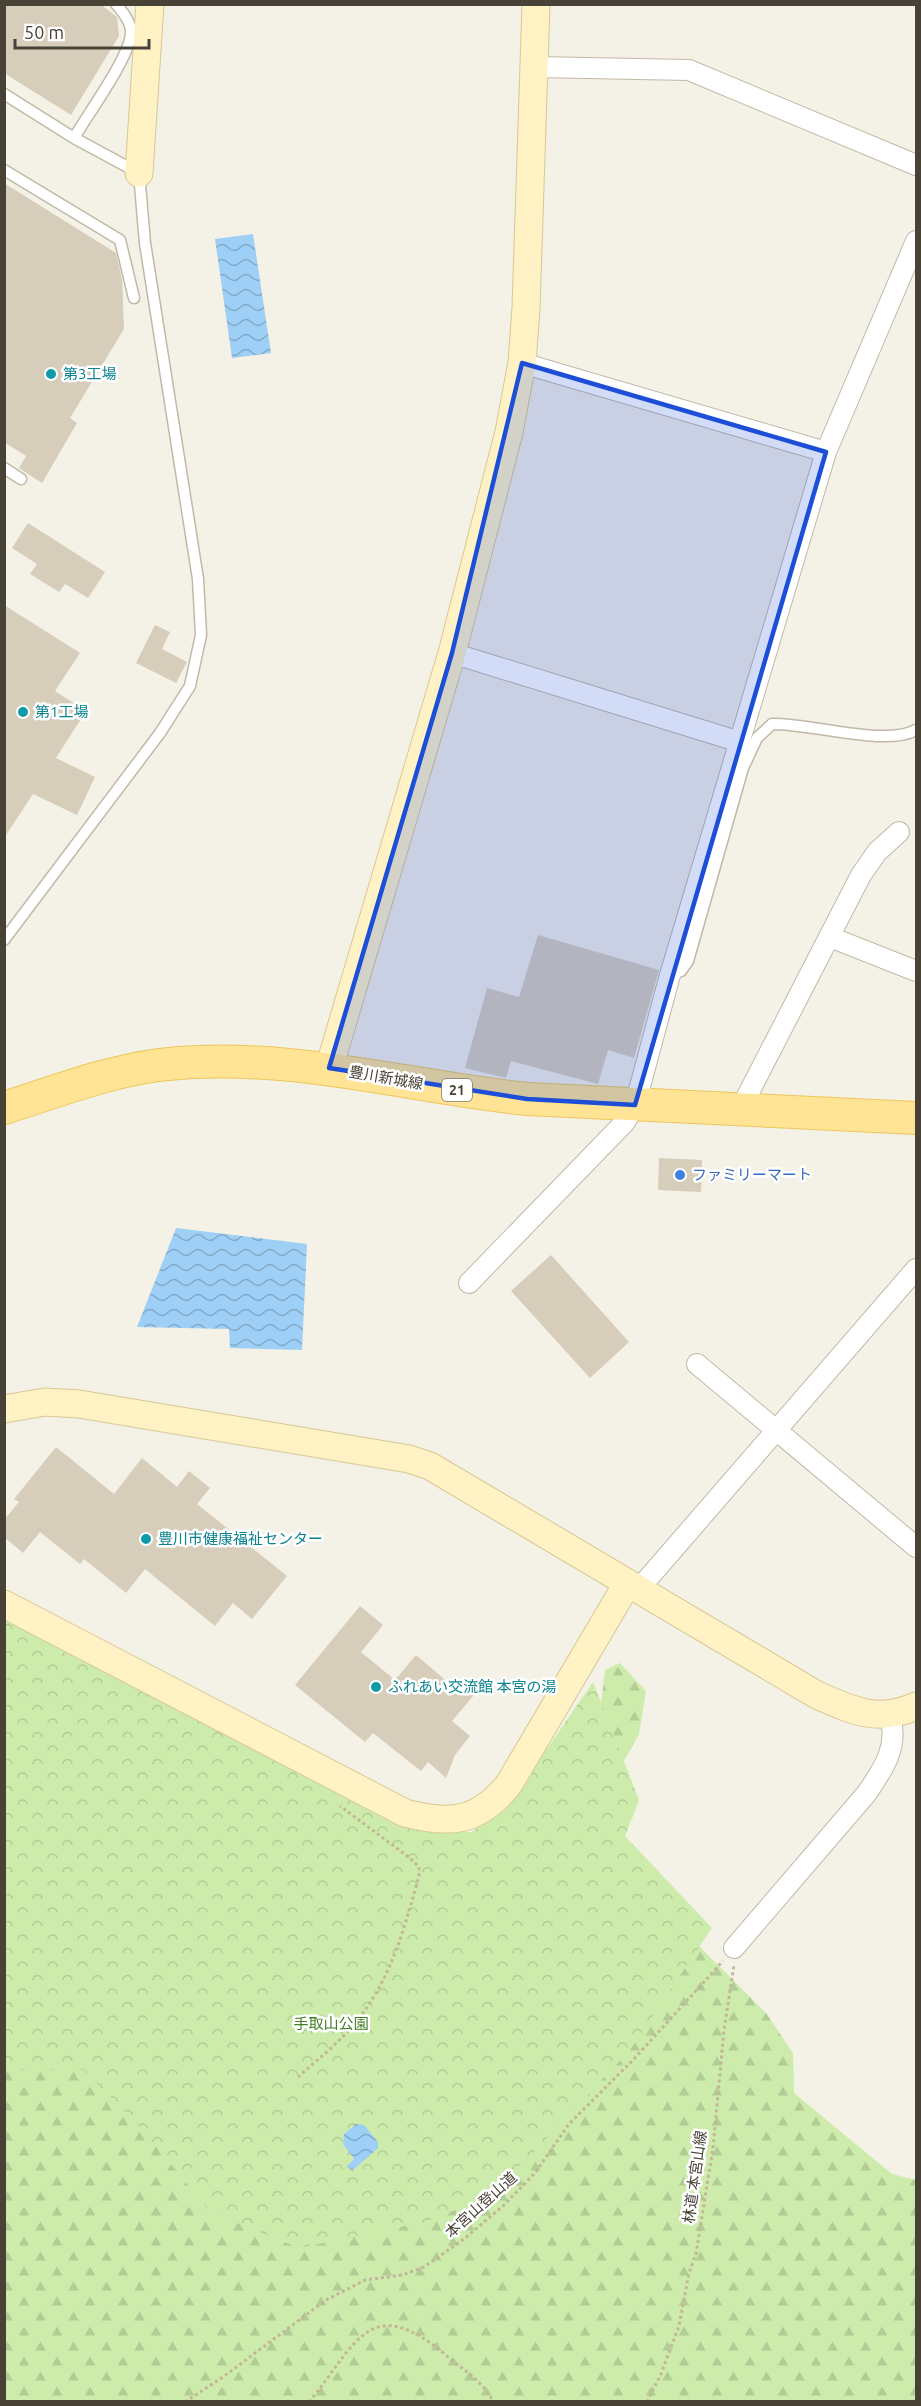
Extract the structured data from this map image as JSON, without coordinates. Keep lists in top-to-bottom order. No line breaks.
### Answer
{"streets":{"main road":["豊川新城線","21"],"path":["林道 本宮山線","本宮山登山道"]},"crossings":[["林道 本宮山線","本宮山登山道"]],"parks":["手取山公園"],"places":["第3工場","第1工場","ファミリーマート","豊川市健康福祉センター","ふれあい交流館 本宮の湯"],"scale_bar":"50 m"}
